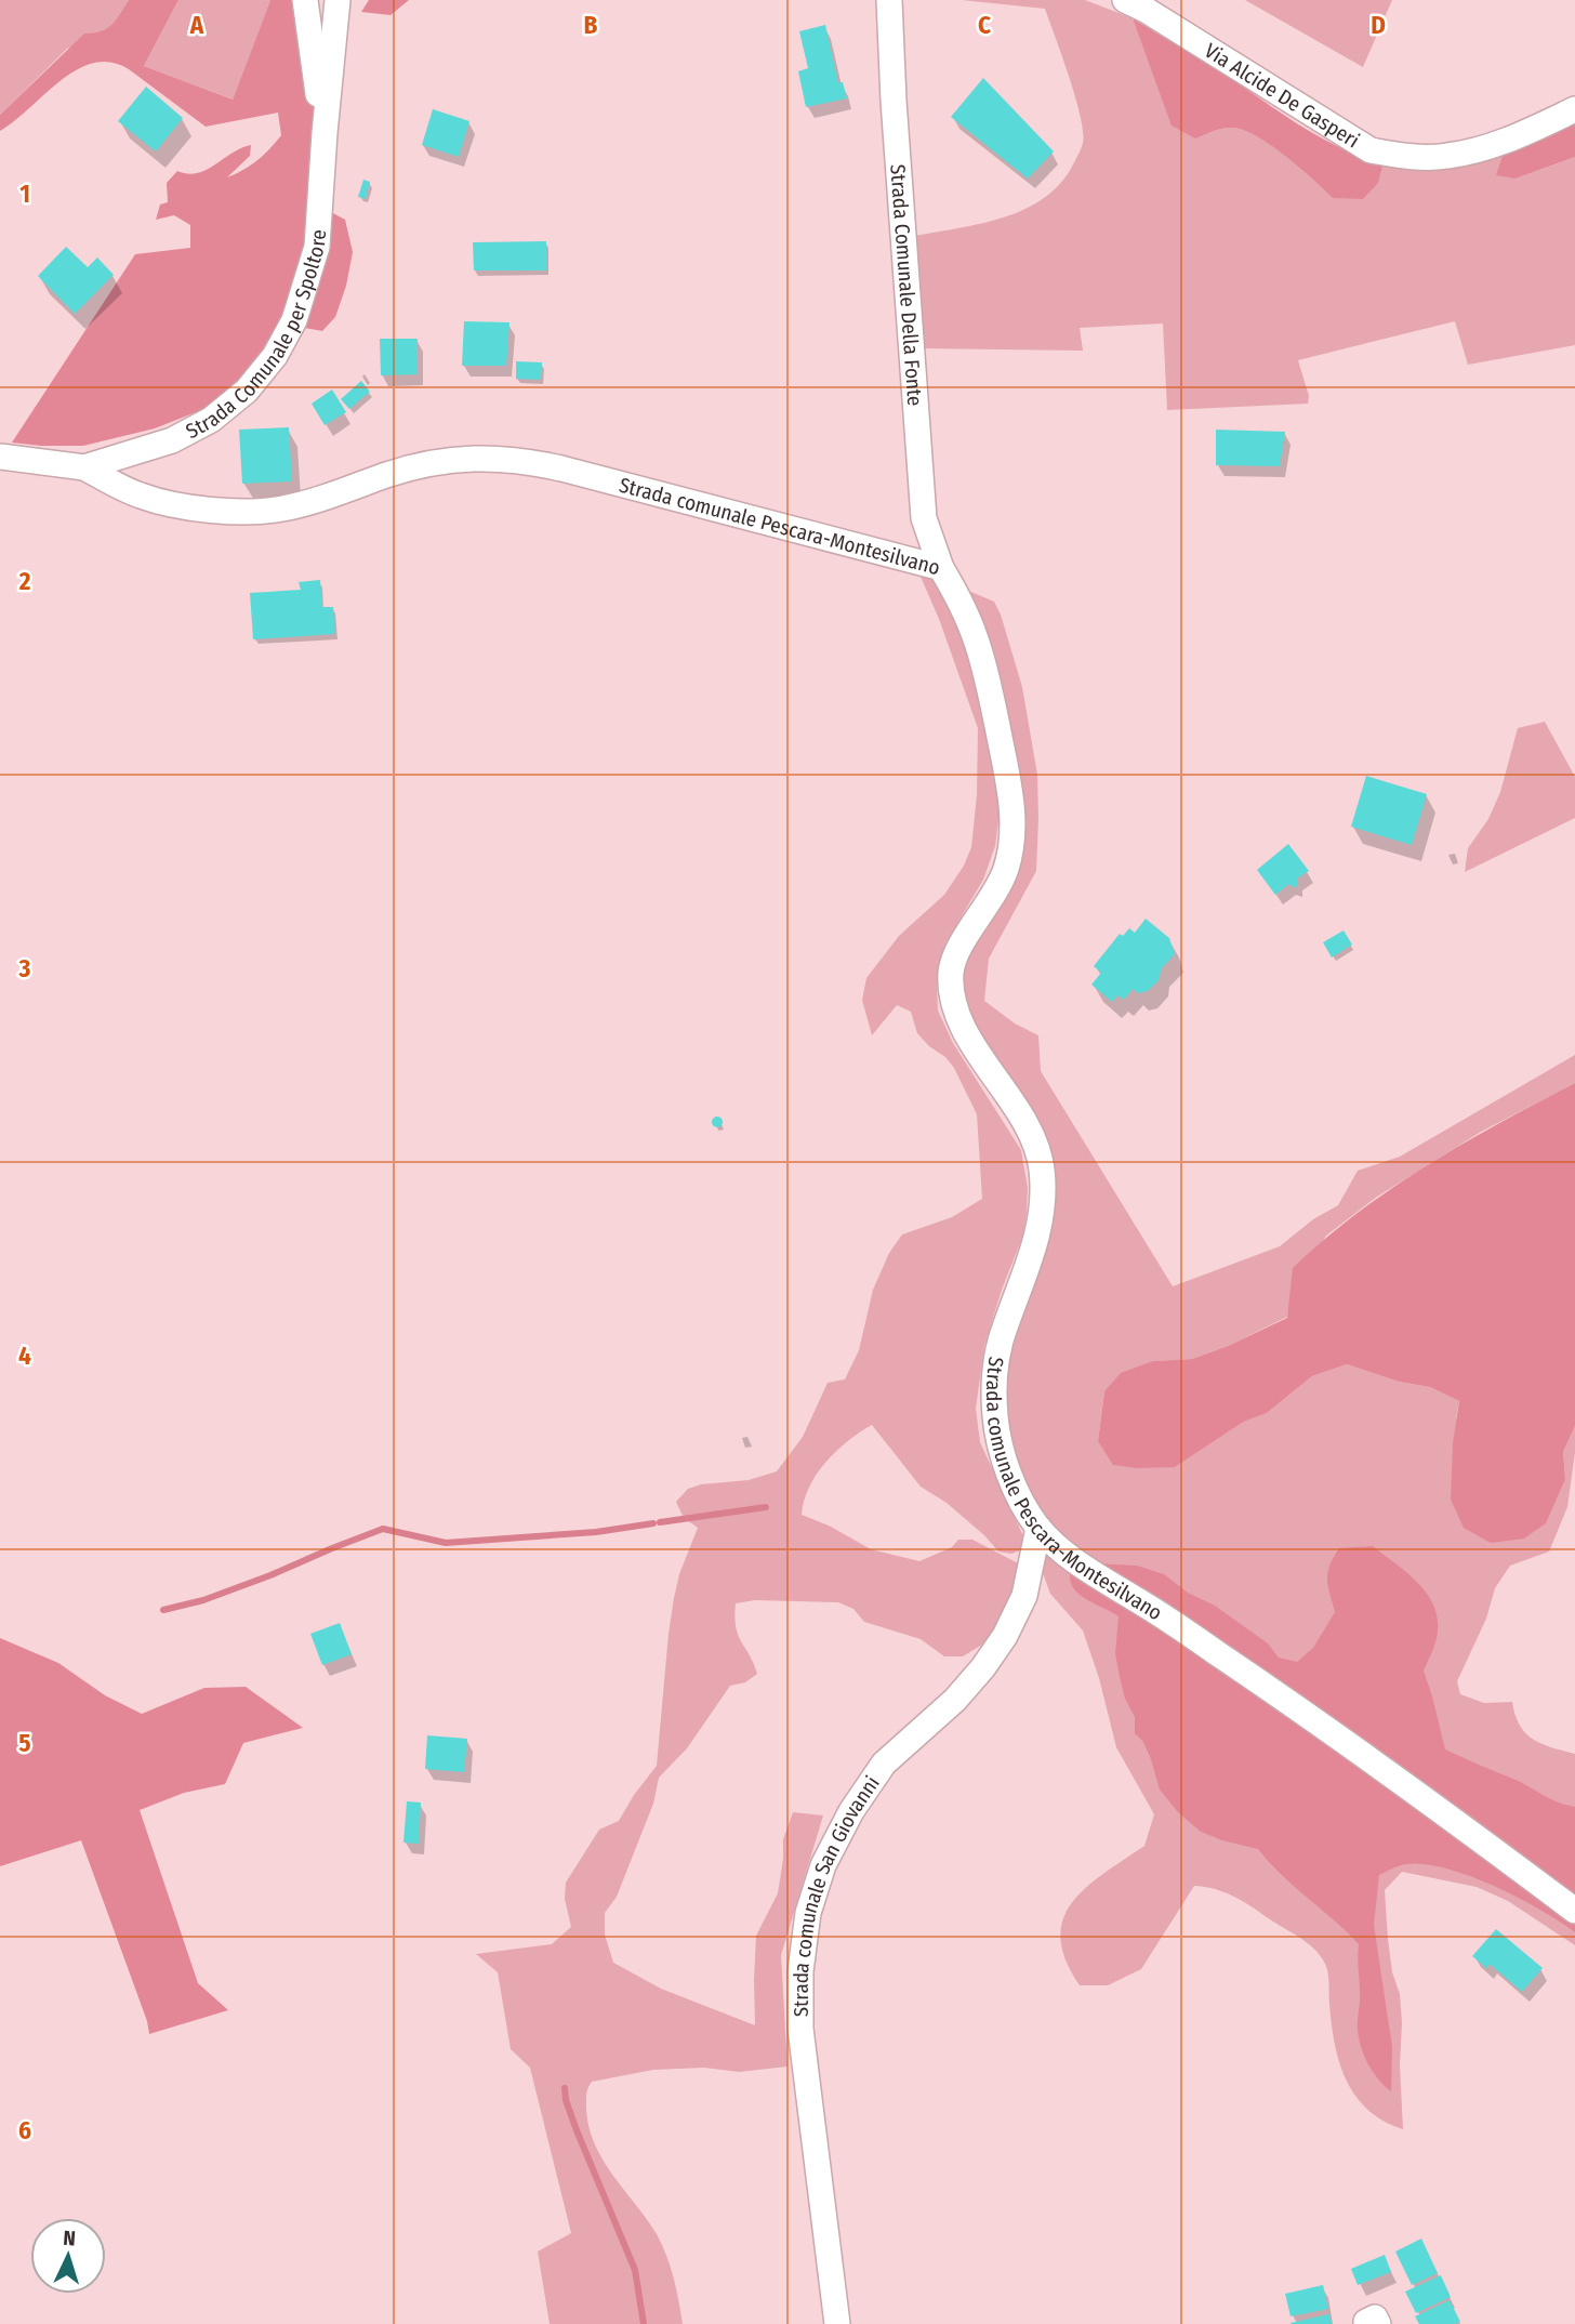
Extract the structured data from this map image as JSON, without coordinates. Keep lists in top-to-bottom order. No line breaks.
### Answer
{"streets":{"street":["Via Alcide De Gasperi","Strada Comunale Della Fonte","Strada Comunale per Spoltore","Strada comunale Pescara-Montesilvano","Strada comunale San Giovanni"]},"crossings":[["Strada Comunale Della Fonte","Strada comunale Pescara-Montesilvano"],["Strada Comunale per Spoltore","Strada comunale Pescara-Montesilvano"],["Strada comunale Pescara-Montesilvano","Strada comunale San Giovanni"]],"north":"top","grid":{"columns":["A","B","C","D"],"rows":["1","2","3","4","5","6"]}}
